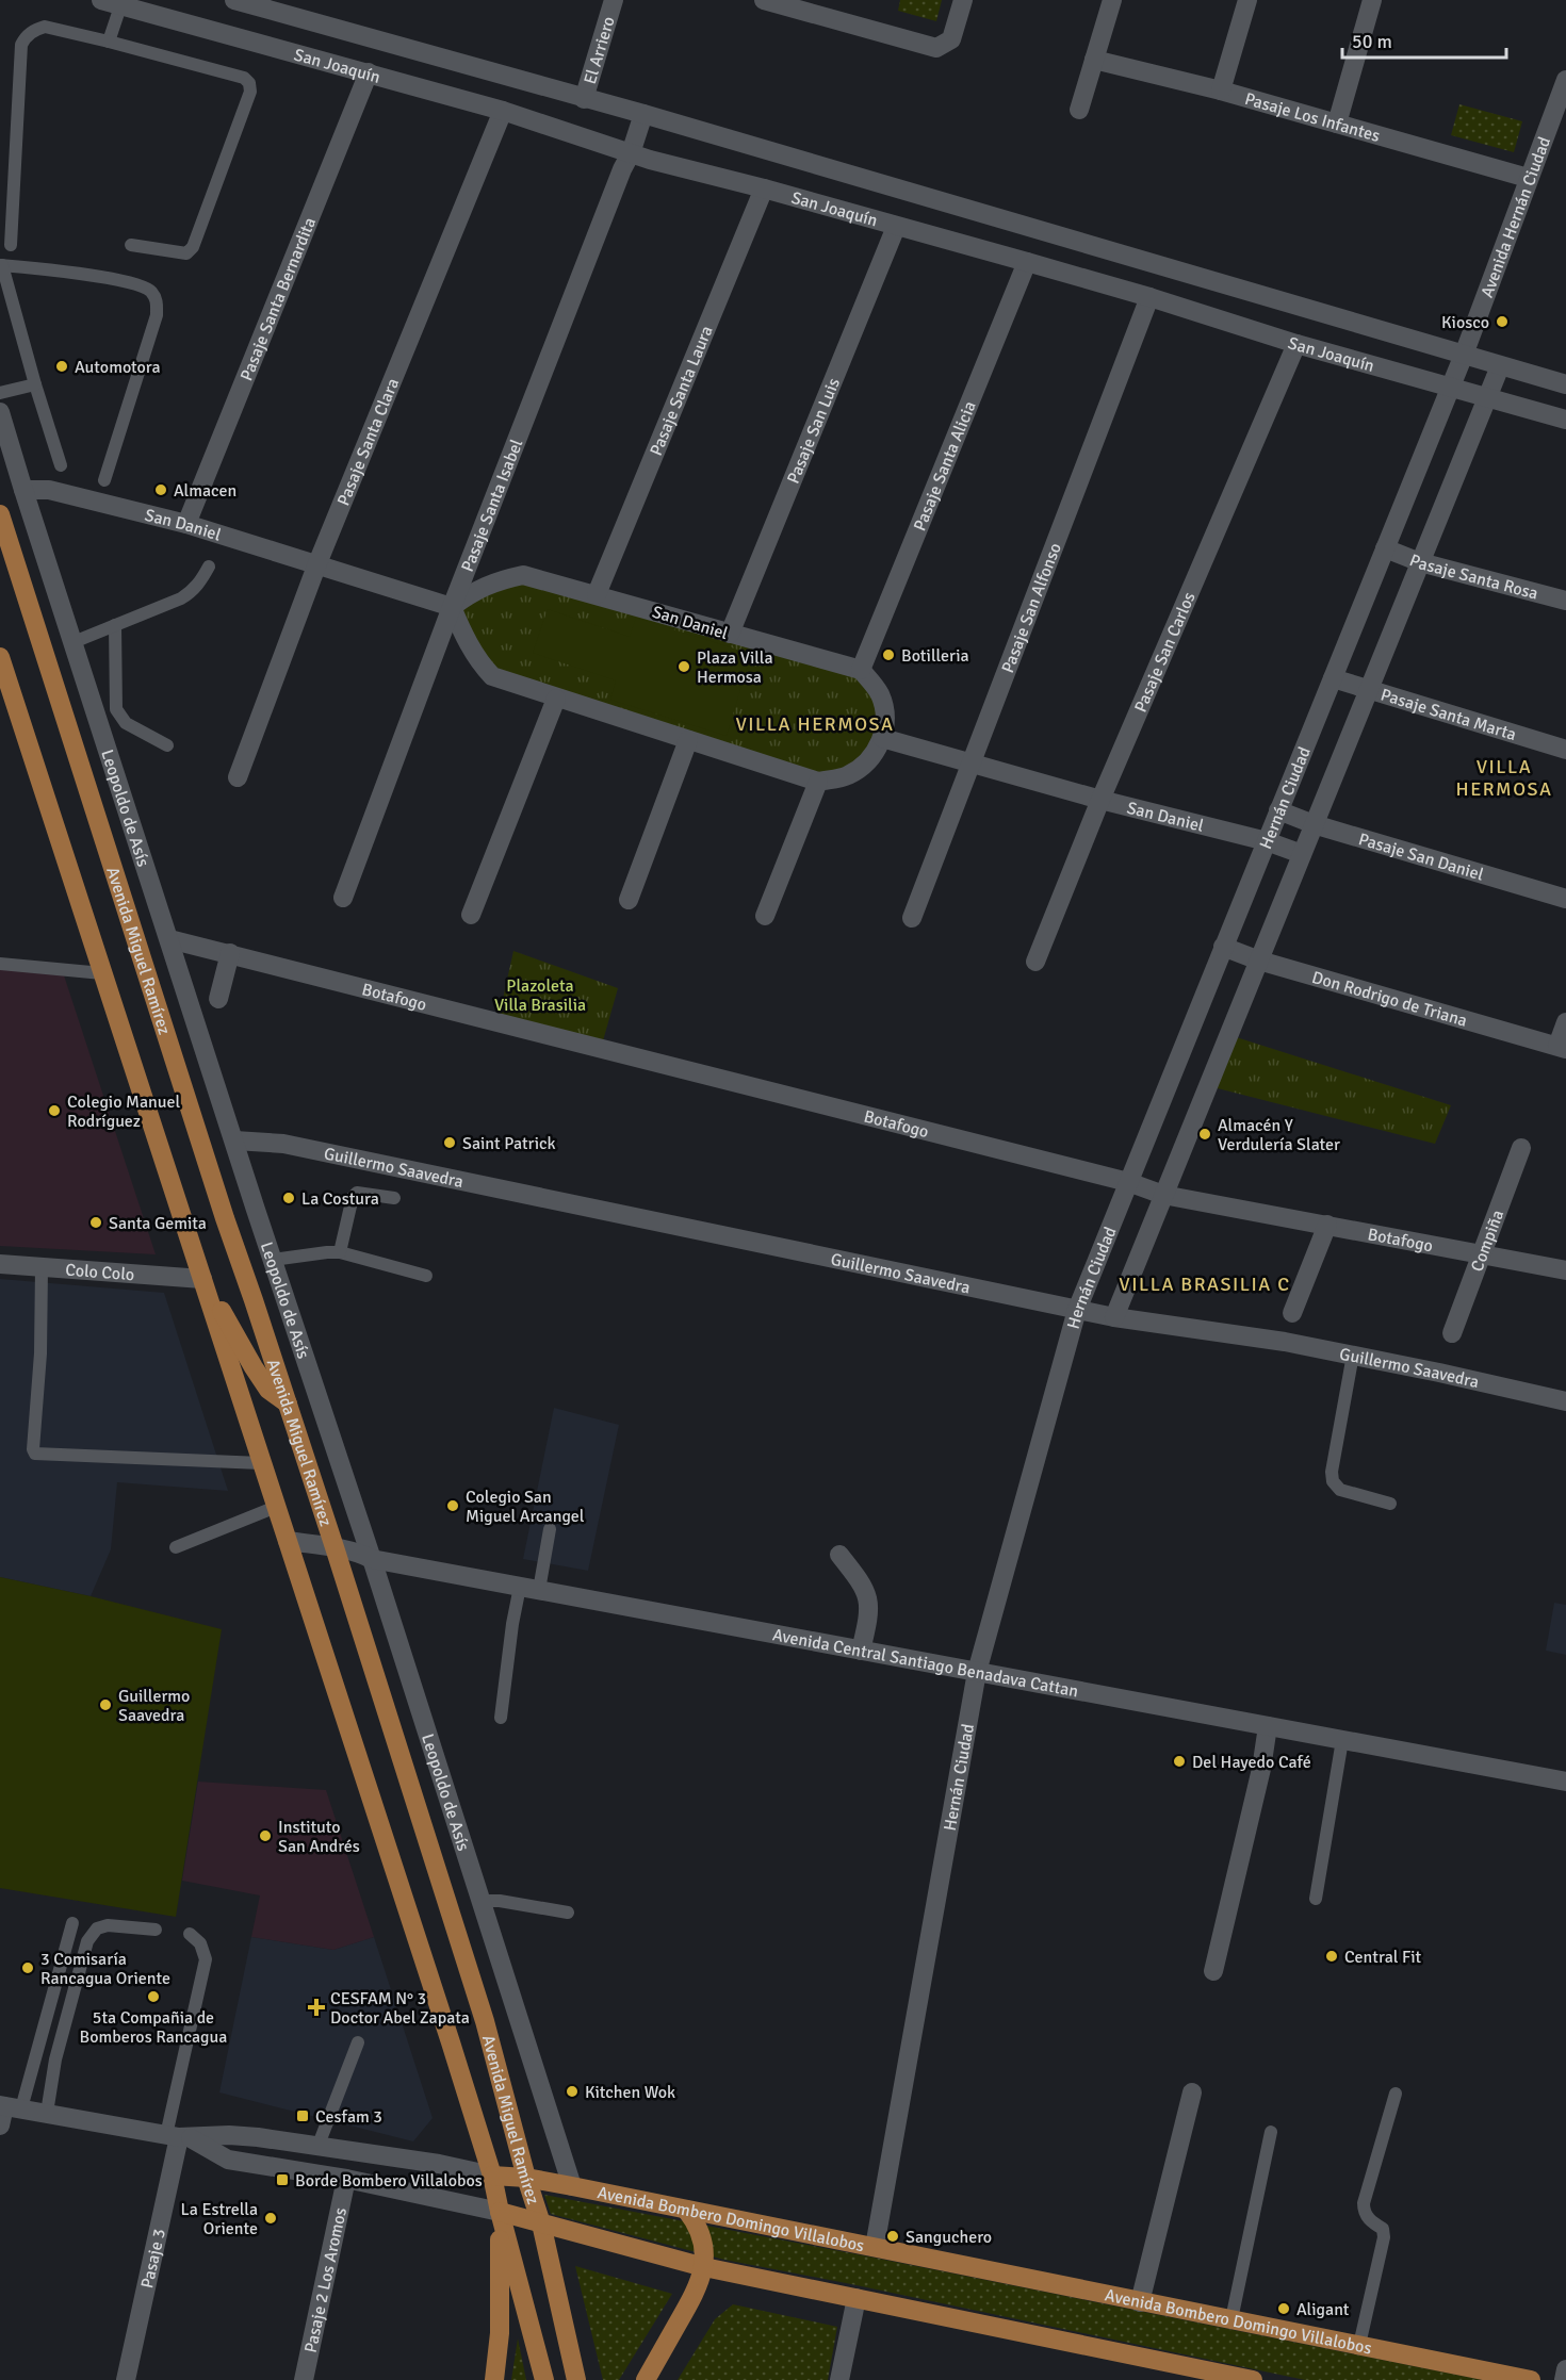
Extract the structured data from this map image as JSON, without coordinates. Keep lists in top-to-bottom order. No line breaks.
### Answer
{"streets":{"main road":["Avenida Miguel Ramírez","Avenida Bombero Domingo Villalobos"],"street":["El Arriero","San Joaquín","Pasaje Los Infantes","Avenida Hernán Ciudad","Pasaje Santa Bernardita","Pasaje Santa Laura","Pasaje San Luis","Pasaje Santa Clara","Pasaje Santa Alicia","Pasaje Santa Isabel","San Daniel","Pasaje Santa Rosa","Pasaje San Alfonso","Pasaje San Carlos","Pasaje Santa Marta","Hernán Ciudad","Leopoldo de Asís","Pasaje San Daniel","Botafogo","Don Rodrigo de Triana","Guillermo Saavedra","Compiña","Colo Colo","Avenida Central Santiago Benadava Cattan","Pasaje 3","Pasaje 2 Los Aromos"]},"crossings":[["El Arriero","San Joaquín"],["San Joaquín","Avenida Hernán Ciudad"],["San Joaquín","Pasaje Santa Bernardita"],["San Joaquín","Pasaje Santa Laura"],["San Joaquín","Pasaje San Luis"],["San Joaquín","Pasaje Santa Clara"],["San Joaquín","Pasaje Santa Alicia"],["San Joaquín","Pasaje Santa Isabel"],["San Joaquín","Pasaje San Alfonso"],["San Joaquín","Pasaje San Carlos"],["San Joaquín","Hernán Ciudad"],["Pasaje Los Infantes","Avenida Hernán Ciudad"],["Avenida Hernán Ciudad","Hernán Ciudad"],["Pasaje Santa Bernardita","San Daniel"],["Pasaje Santa Laura","San Daniel"],["Pasaje San Luis","San Daniel"],["Pasaje Santa Clara","San Daniel"],["Pasaje Santa Alicia","San Daniel"],["Pasaje Santa Isabel","San Daniel"],["San Daniel","Pasaje San Alfonso"],["San Daniel","Pasaje San Carlos"],["San Daniel","Hernán Ciudad"],["San Daniel","Leopoldo de Asís"],["Pasaje Santa Rosa","Hernán Ciudad"],["Pasaje Santa Marta","Hernán Ciudad"],["Hernán Ciudad","Pasaje San Daniel"],["Hernán Ciudad","Botafogo"],["Hernán Ciudad","Don Rodrigo de Triana"],["Hernán Ciudad","Guillermo Saavedra"],["Hernán Ciudad","Avenida Central Santiago Benadava Cattan"],["Hernán Ciudad","Avenida Bombero Domingo Villalobos"],["Leopoldo de Asís","Botafogo"],["Leopoldo de Asís","Guillermo Saavedra"],["Leopoldo de Asís","Avenida Central Santiago Benadava Cattan"],["Leopoldo de Asís","Avenida Bombero Domingo Villalobos"],["Avenida Miguel Ramírez","Colo Colo"],["Avenida Miguel Ramírez","Avenida Central Santiago Benadava Cattan"],["Avenida Miguel Ramírez","Avenida Bombero Domingo Villalobos"],["Botafogo","Compiña"],["Avenida Bombero Domingo Villalobos","Pasaje 3"],["Avenida Bombero Domingo Villalobos","Pasaje 2 Los Aromos"]],"districts":["VILLA HERMOSA","VILLA HERMOSA","VILLA BRASILIA C"],"parks":["Plazoleta Villa Brasilia"],"places":{"other":["Kiosco","Automotora","Almacen","Botilleria","Plaza Villa Hermosa","Colegio Manuel Rodríguez","Almacén Y Verdulería Slater","Saint Patrick","La Costura","Santa Gemita","Colegio San Miguel Arcangel","Guillermo Saavedra","Del Hayedo Café","Instituto San Andrés","Central Fit","3 Comisaría Rancagua Oriente","5ta Compañia de Bomberos Rancagua","Kitchen Wok","La Estrella Oriente","Sanguchero","Aligant"],"health":["CESFAM N° 3 Doctor Abel Zapata"],"transit":["Cesfam 3","Borde Bombero Villalobos"]},"scale_bar":"50 m"}
